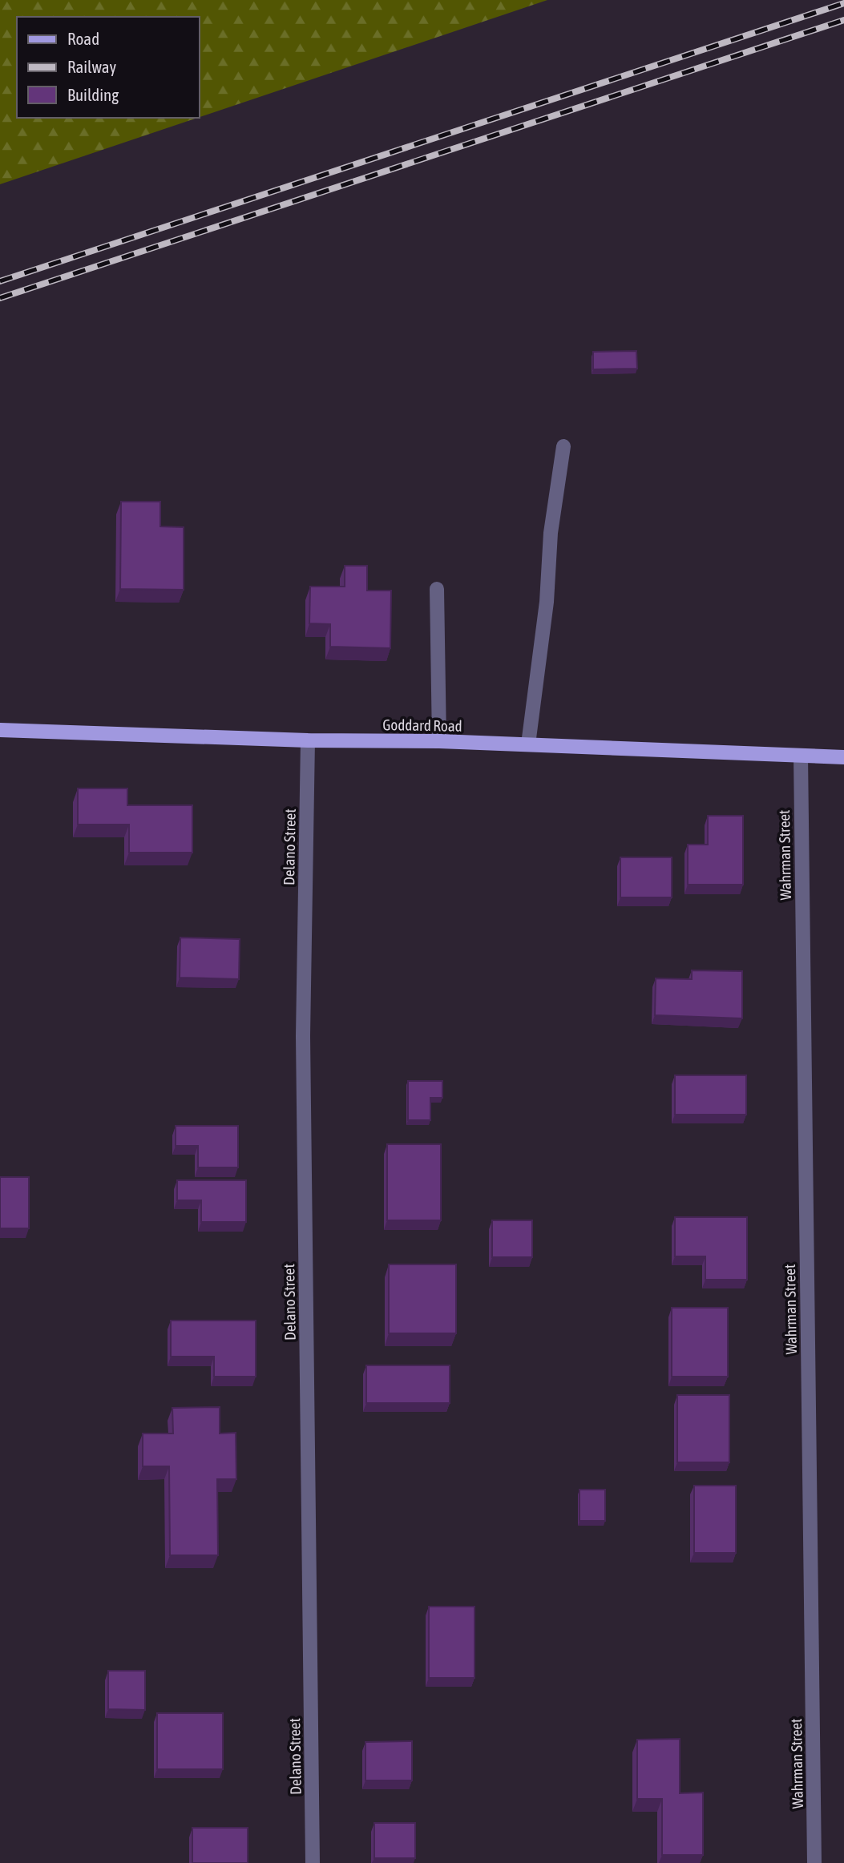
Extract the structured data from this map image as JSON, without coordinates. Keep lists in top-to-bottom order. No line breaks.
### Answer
{"streets":{"main road":["Goddard Road"],"street":["Delano Street","Wahrman Street"]},"crossings":[["Goddard Road","Delano Street"],["Goddard Road","Wahrman Street"]],"legend":["Road","Railway","Building"]}
